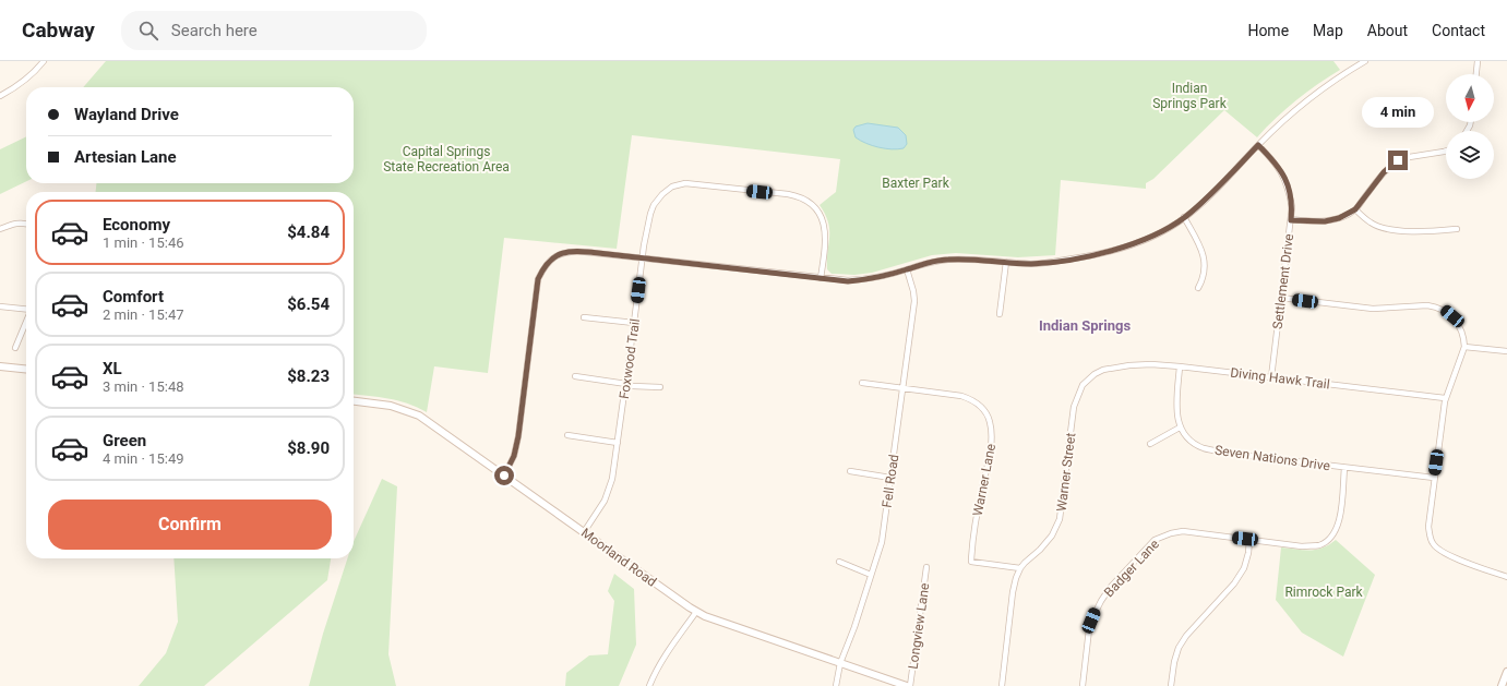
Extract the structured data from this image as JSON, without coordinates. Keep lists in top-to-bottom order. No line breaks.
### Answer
{"streets":{"street":["Settlement Drive","Foxwood Trail","Diving Hawk Trail","Seven Nations Drive","Warner Street","Warner Lane","Fell Road","Moorland Road","Badger Lane","Longview Lane"]},"crossings":[["Settlement Drive","Diving Hawk Trail"],["Foxwood Trail","Moorland Road"],["Diving Hawk Trail","Warner Street"],["Seven Nations Drive","Badger Lane"],["Warner Street","Warner Lane"],["Warner Lane","Fell Road"],["Fell Road","Moorland Road"]],"districts":["Indian Springs"],"parks":["Indian Springs Park","Capital Springs State Recreation Area","Baxter Park","Rimrock Park"],"north":"bottom","page":{"header":"Cabway","search":"Search here","nav":["Home","Map","About","Contact"],"banner":["Wayland Drive","Artesian Lane"],"bubble":"4 min","list":[{"name":"Economy","note":"1 min · 15:46","value":"$4.84"},{"name":"Comfort","note":"2 min · 15:47","value":"$6.54"},{"name":"XL","note":"3 min · 15:48","value":"$8.23"},{"name":"Green","note":"4 min · 15:49","value":"$8.90"}],"buttons":"Confirm"}}
